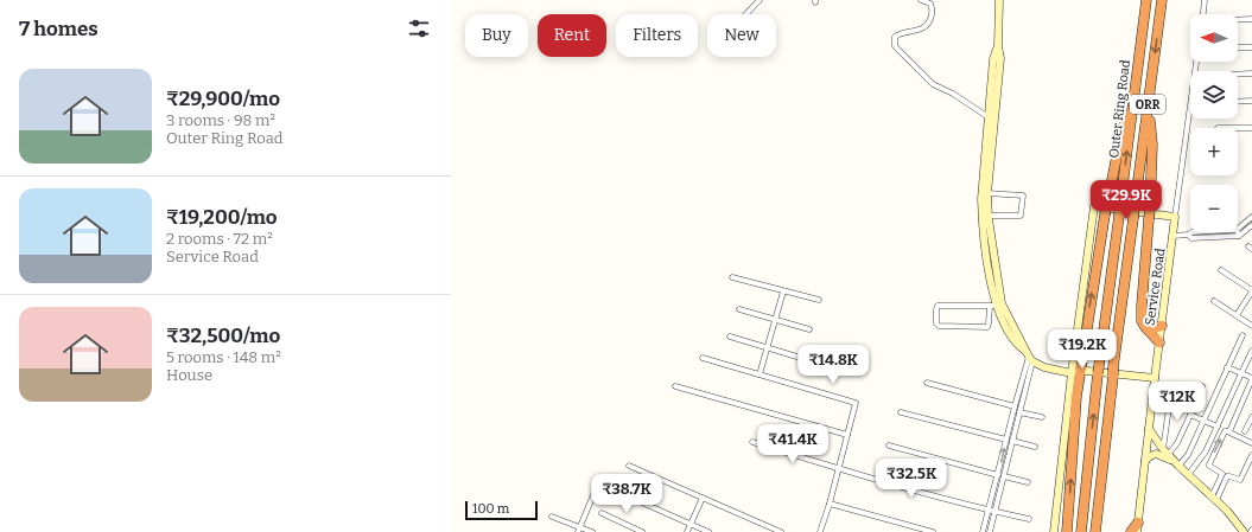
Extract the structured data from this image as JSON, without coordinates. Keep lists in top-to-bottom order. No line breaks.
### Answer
{"streets":{"highway":["ORR","Outer Ring Road"],"main road":["Service Road"]},"scale_bar":"100 m","north":"left","page":{"heading":"7 homes","map_buttons":["+","−"],"chip":["Buy","Rent","Filters","New"],"list":[{"name":"₹29,900/mo","note":"3 rooms · 98 m² · Outer Ring Road"},{"name":"₹19,200/mo","note":"2 rooms · 72 m² · Service Road"},{"name":"₹32,500/mo","note":"5 rooms · 148 m² · House"}],"price":["₹29.9K","₹19.2K","₹14.8K","₹12K","₹41.4K","₹32.5K","₹38.7K"],"scale":"100 m"}}
